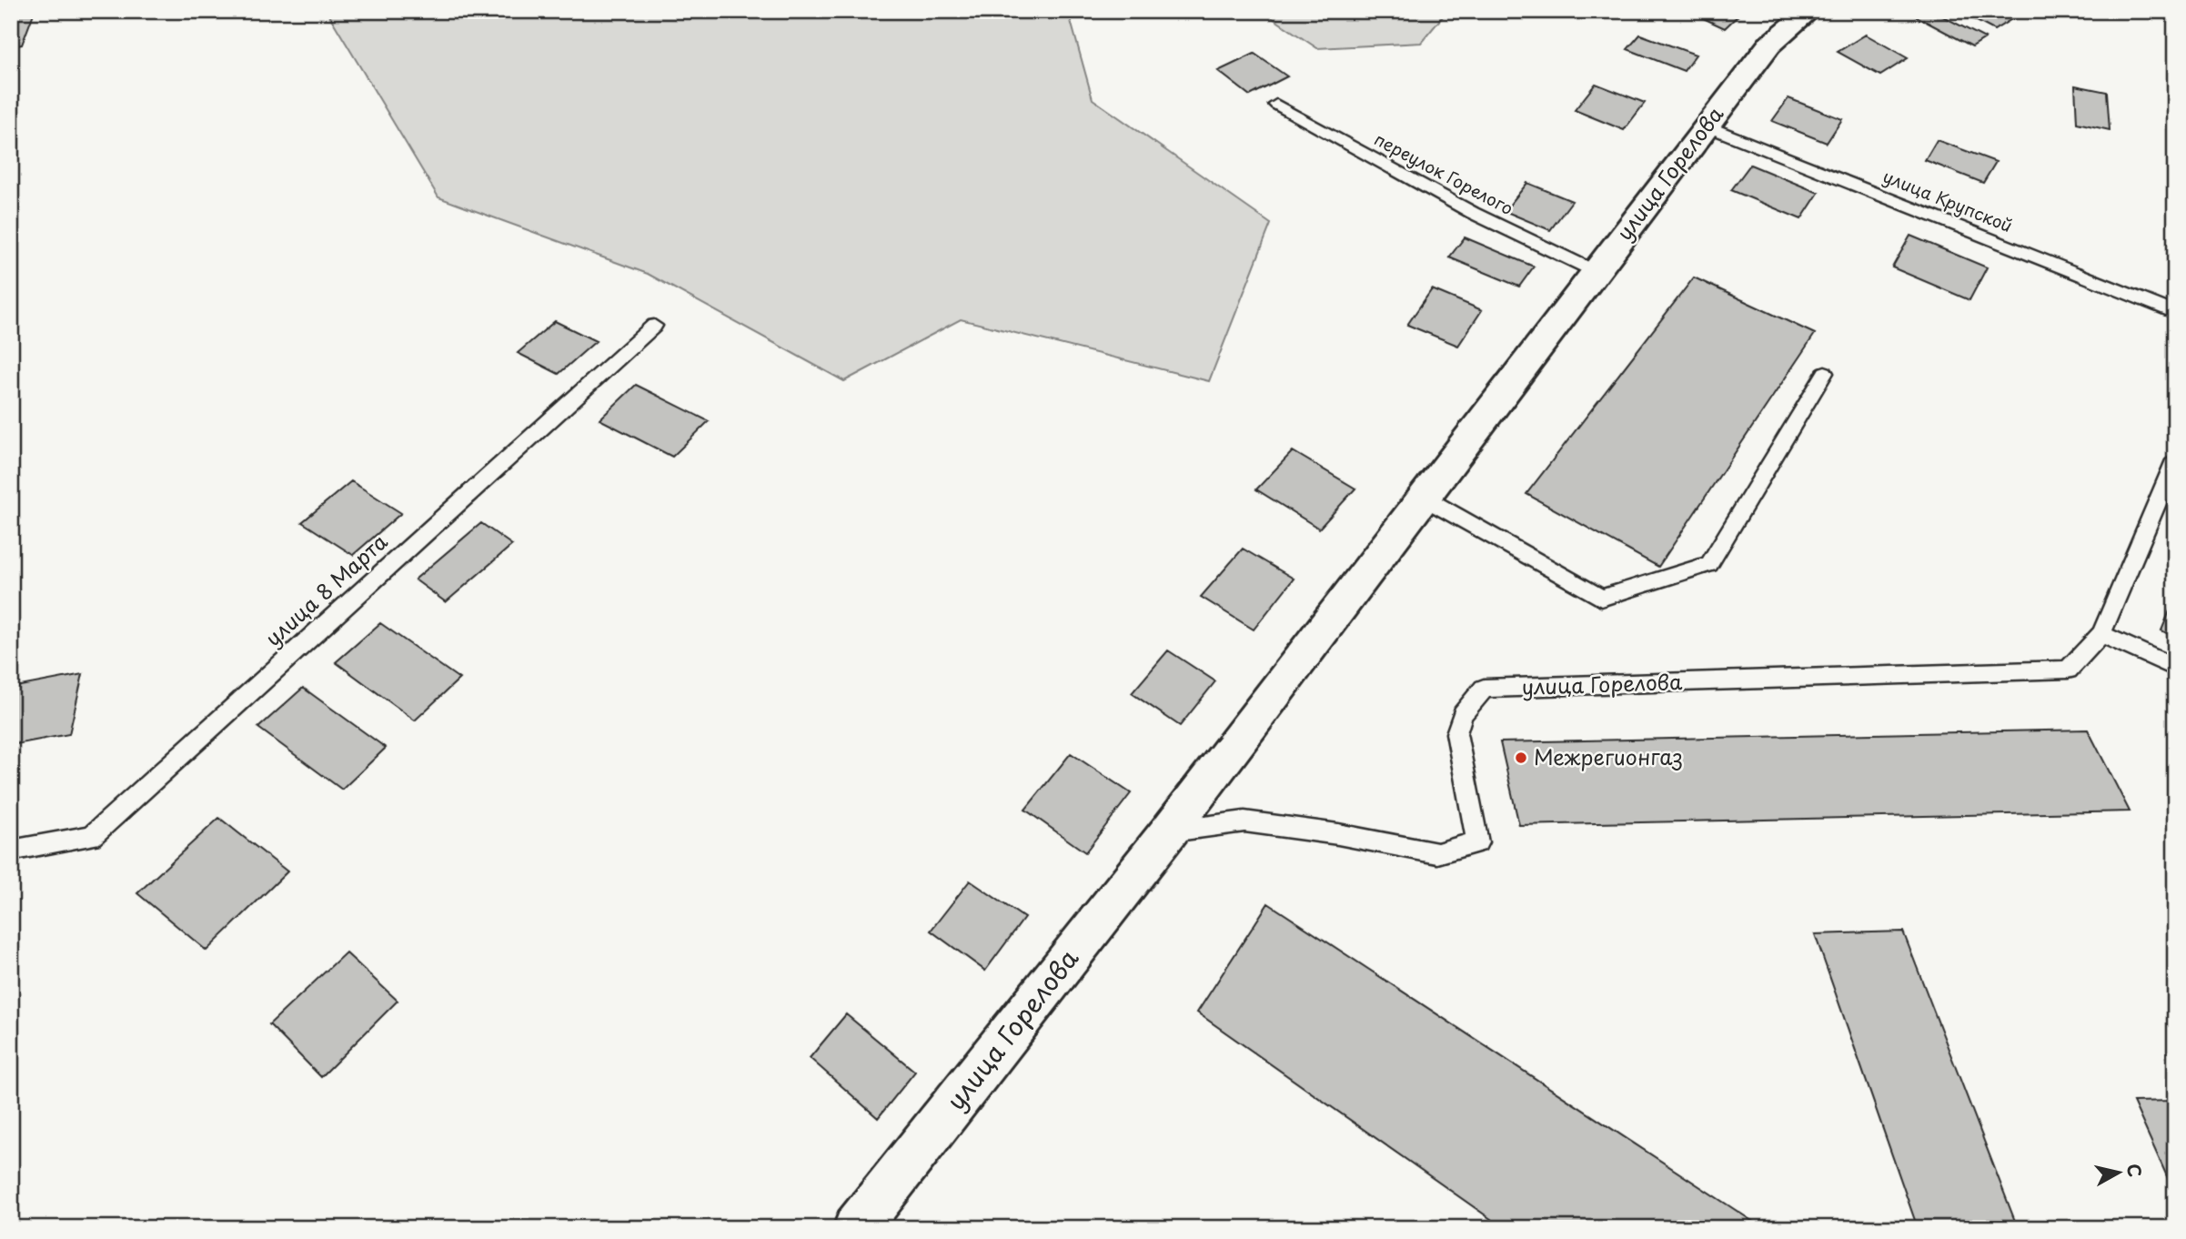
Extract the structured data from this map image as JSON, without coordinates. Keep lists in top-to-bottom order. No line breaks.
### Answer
{"streets":{"street":["улица Горелова"],"lane":["переулок Горелого","улица Крупской","улица 8 Марта"]},"crossings":[["переулок Горелого","улица Горелова"],["улица Горелова","улица Крупской"]],"places":["Межрегионгаз"],"north":"right"}
